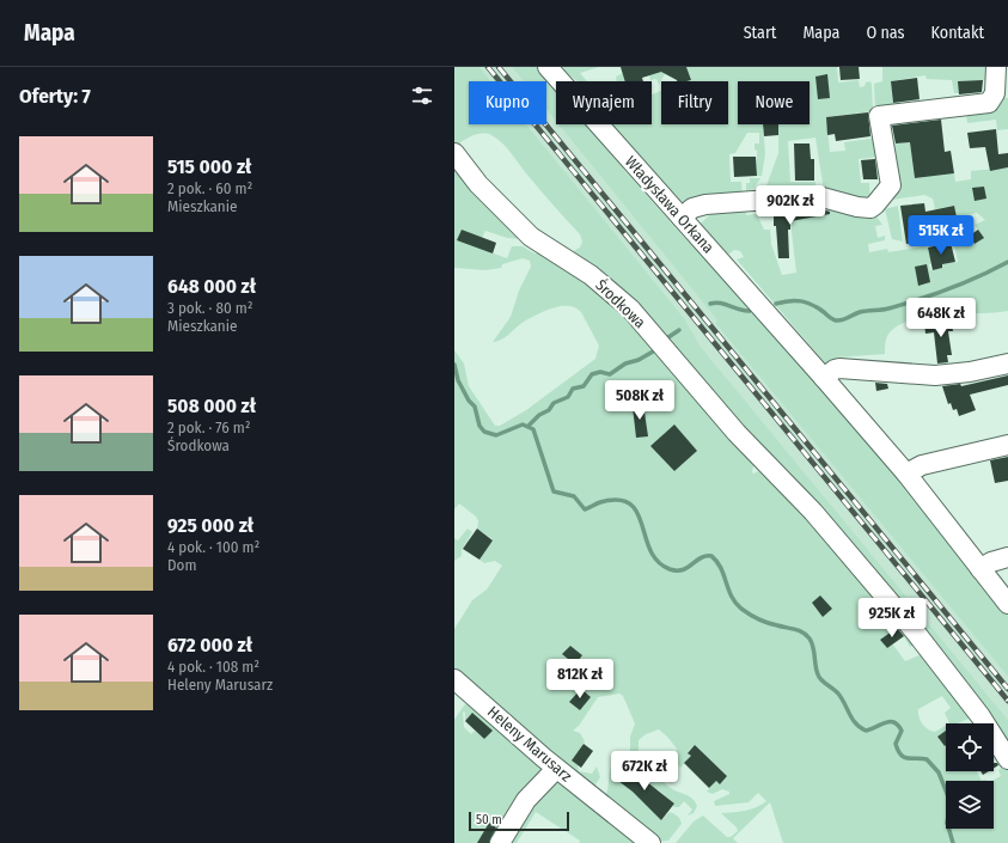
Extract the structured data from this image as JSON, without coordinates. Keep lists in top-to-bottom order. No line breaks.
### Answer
{"streets":{"street":["Władysława Orkana","Środkowa","Heleny Marusarz"]},"scale_bar":"50 m","page":{"header":"Mapa","nav":["Start","Mapa","O nas","Kontakt"],"heading":"Oferty: 7","chip":["Kupno","Wynajem","Filtry","Nowe"],"list":[{"name":"515 000 zł","note":"2 pok. · 60 m² · Mieszkanie"},{"name":"648 000 zł","note":"3 pok. · 80 m² · Mieszkanie"},{"name":"508 000 zł","note":"2 pok. · 76 m² · Środkowa"},{"name":"925 000 zł","note":"4 pok. · 100 m² · Dom"},{"name":"672 000 zł","note":"4 pok. · 108 m² · Heleny Marusarz"}],"price":["902K zł","515K zł","648K zł","508K zł","925K zł","812K zł","672K zł"],"scale":"50 m"}}
